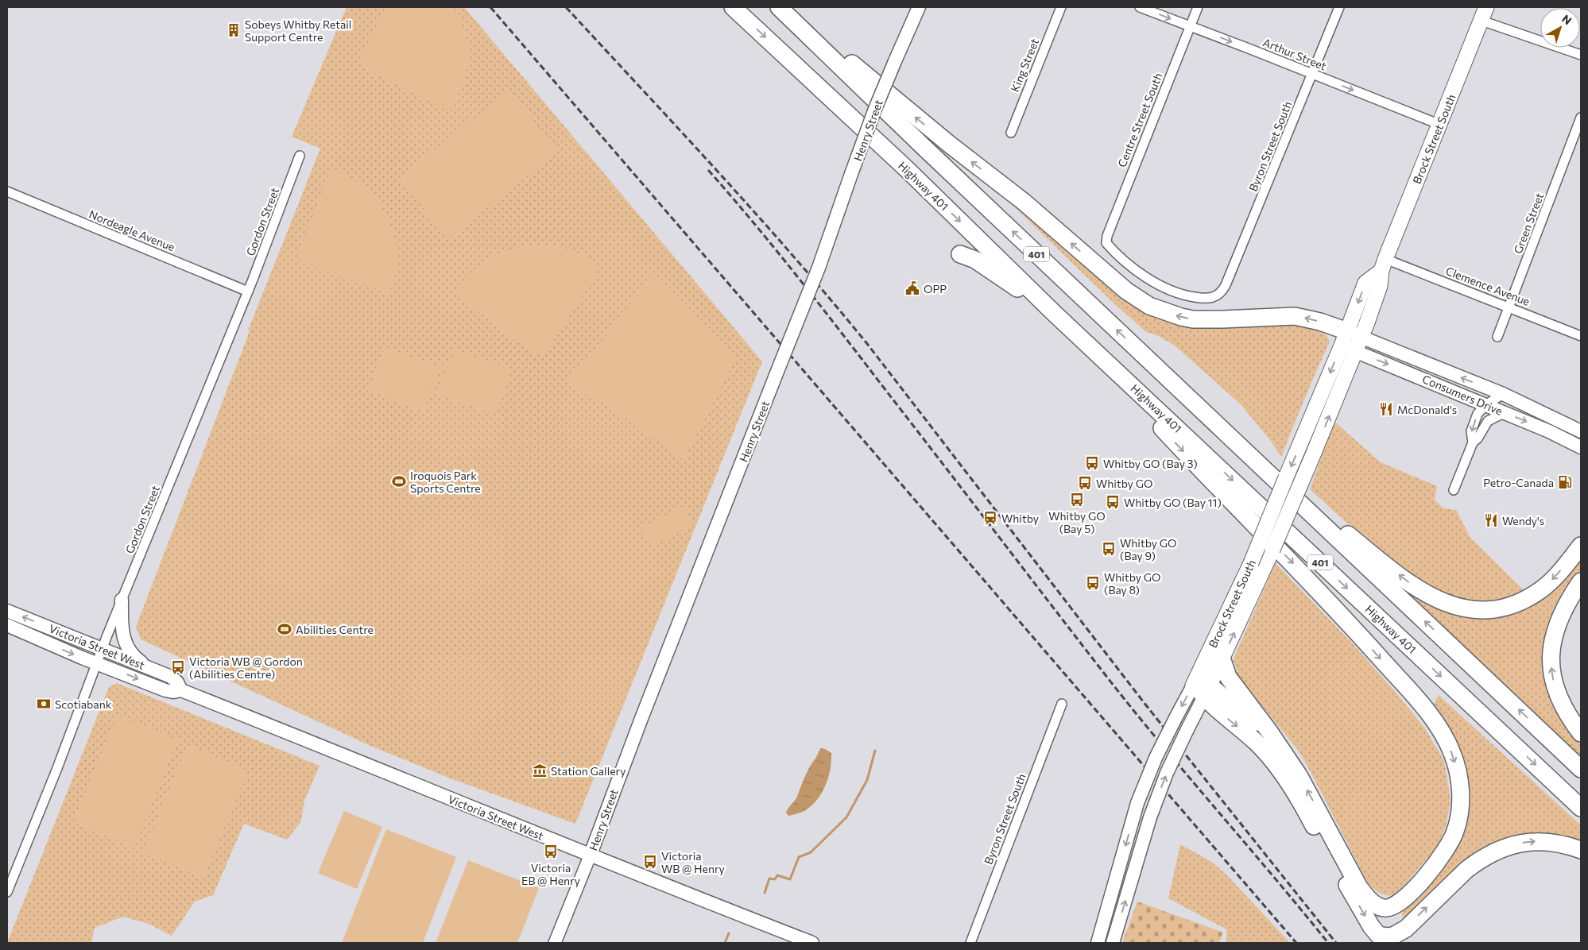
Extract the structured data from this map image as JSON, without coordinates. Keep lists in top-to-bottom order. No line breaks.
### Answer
{"streets":{"highway":["Highway 401","401"],"main road":["Henry Street","Brock Street South","Consumers Drive","Victoria Street West"],"street":["Arthur Street","King Street","Centre Street South","Byron Street South","Gordon Street","Green Street","Nordeagle Avenue","Clemence Avenue"]},"crossings":[["Arthur Street","Centre Street South"],["Arthur Street","Brock Street South"],["Arthur Street","Byron Street South"],["Centre Street South","Byron Street South"],["Henry Street","Victoria Street West"],["Brock Street South","Clemence Avenue"],["Brock Street South","Consumers Drive"],["Gordon Street","Nordeagle Avenue"],["Gordon Street","Victoria Street West"],["Green Street","Clemence Avenue"]],"one_way":["Arthur Street"],"places":{"building":["Sobeys Whitby Retail Support Centre"],"public building":["OPP"],"restaurant":["McDonald's","Wendy's"],"bus stop":["Whitby GO (Bay 3)","Whitby GO","Whitby GO (Bay 5)","Whitby GO (Bay 11)","Whitby GO (Bay 9)","Whitby GO (Bay 8)","Victoria WB @ Gordon (Abilities Centre)","Victoria EB @ Henry","Victoria WB @ Henry"],"sports":["Iroquois Park Sports Centre","Abilities Centre"],"fuel station":["Petro-Canada"],"station":["Whitby"],"bank":["Scotiabank"],"museum":["Station Gallery"]},"north":"top right"}
